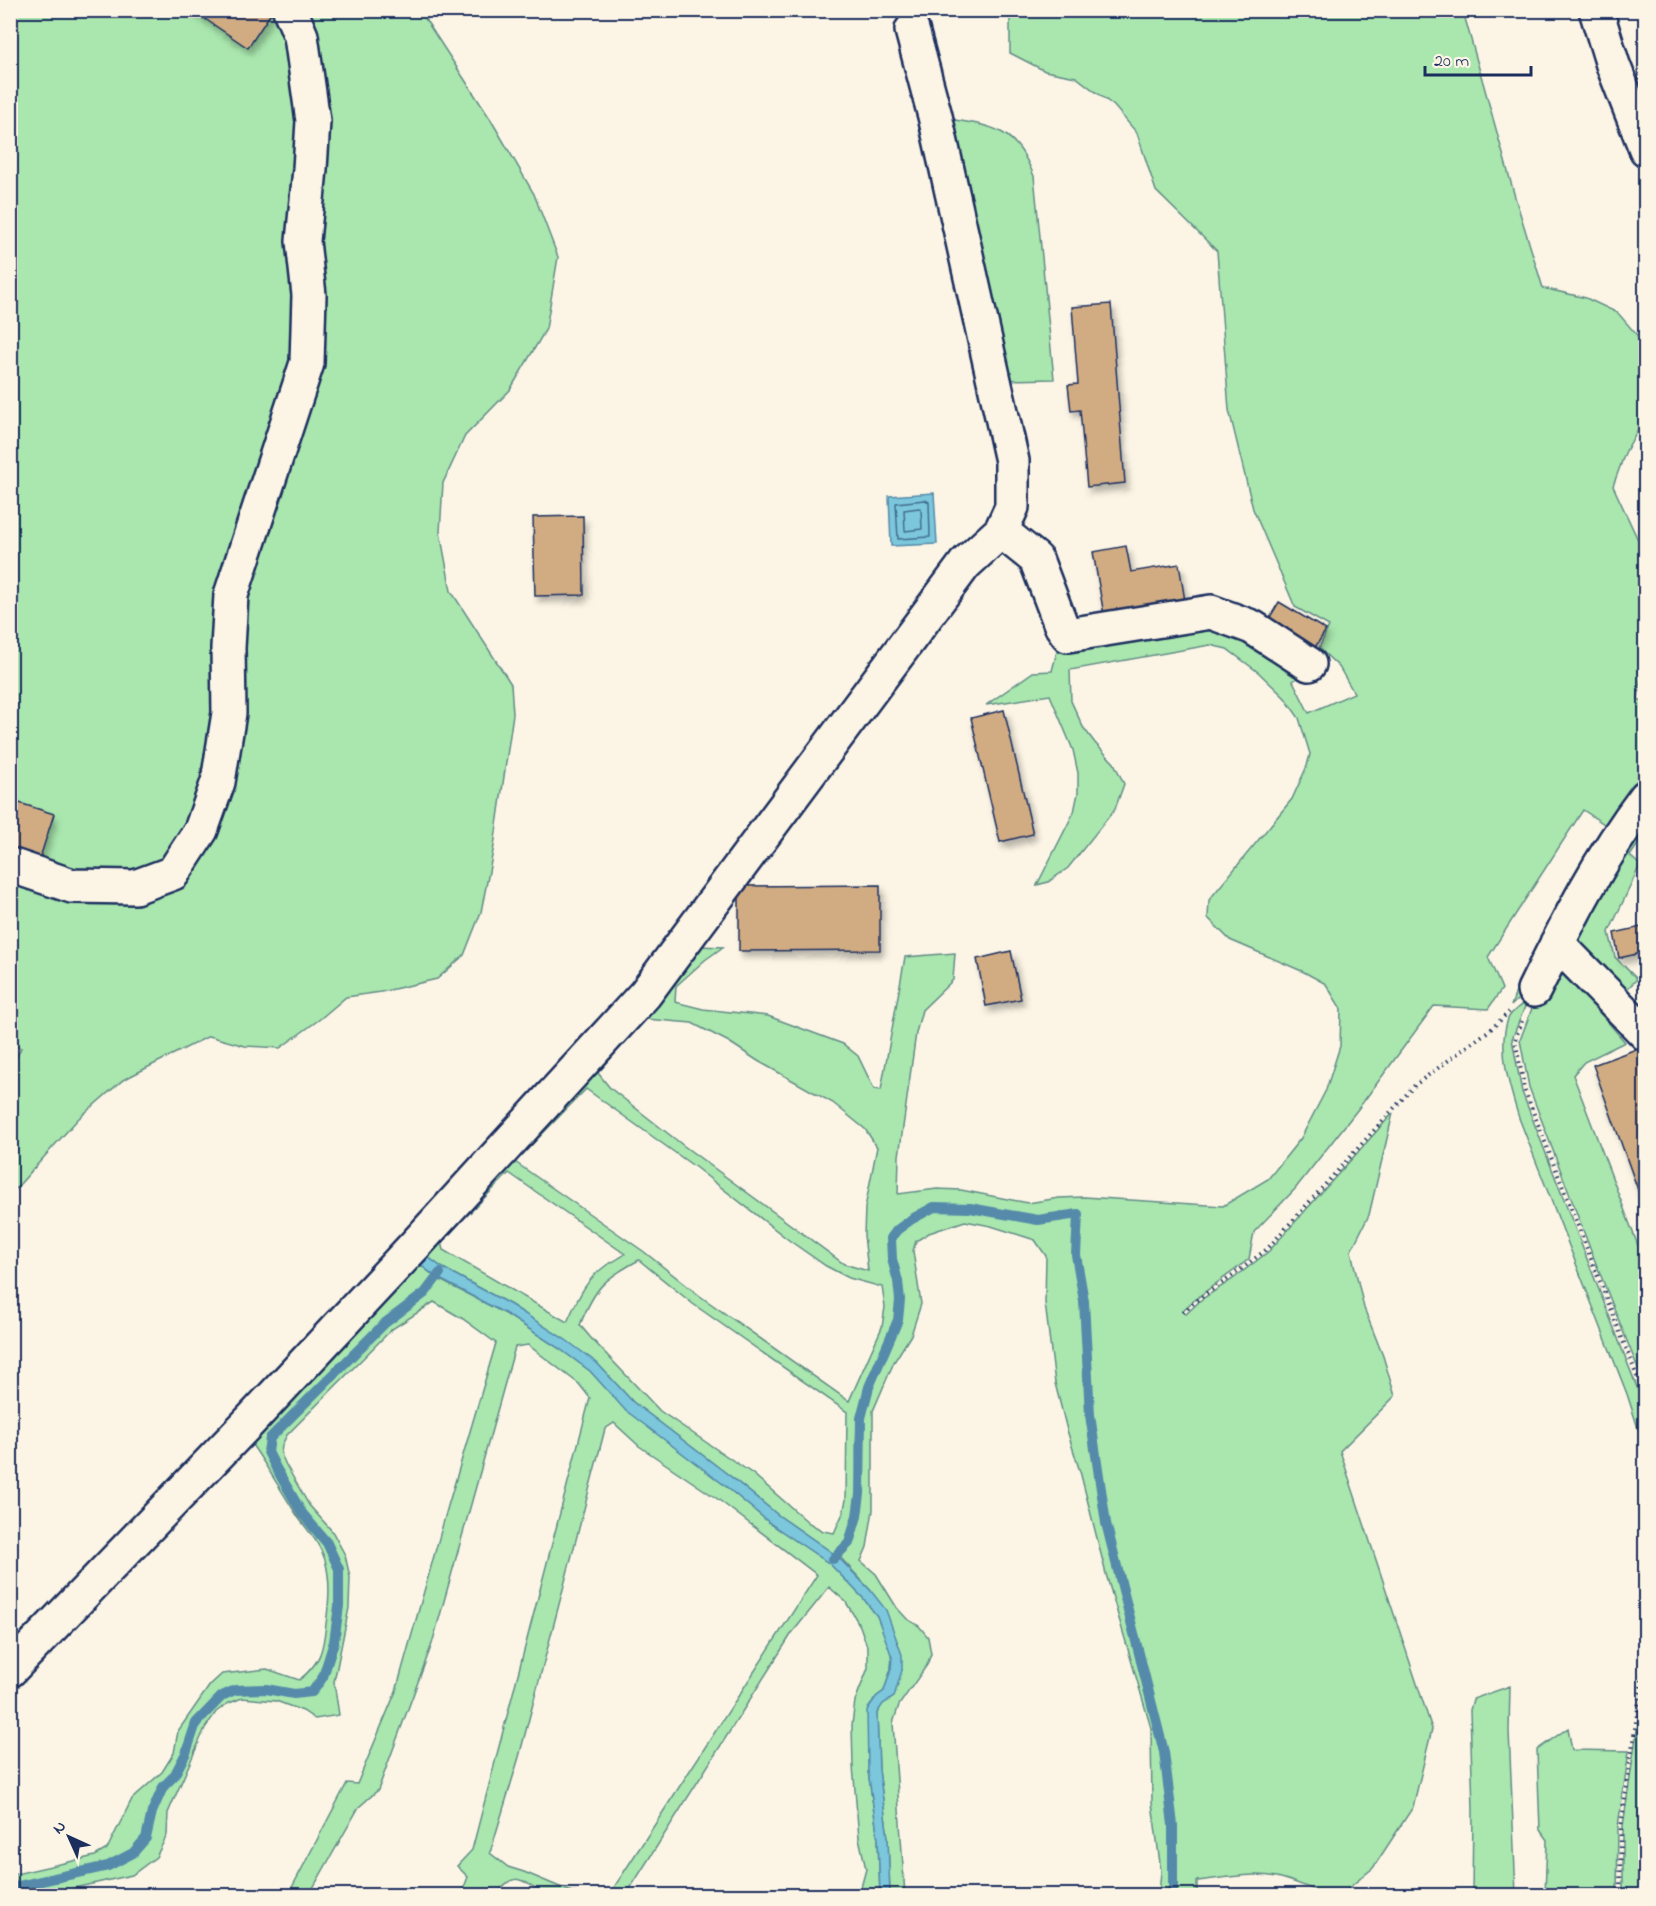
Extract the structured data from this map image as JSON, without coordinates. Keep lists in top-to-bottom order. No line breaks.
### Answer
{"scale_bar":"20 m","north":"top left"}
